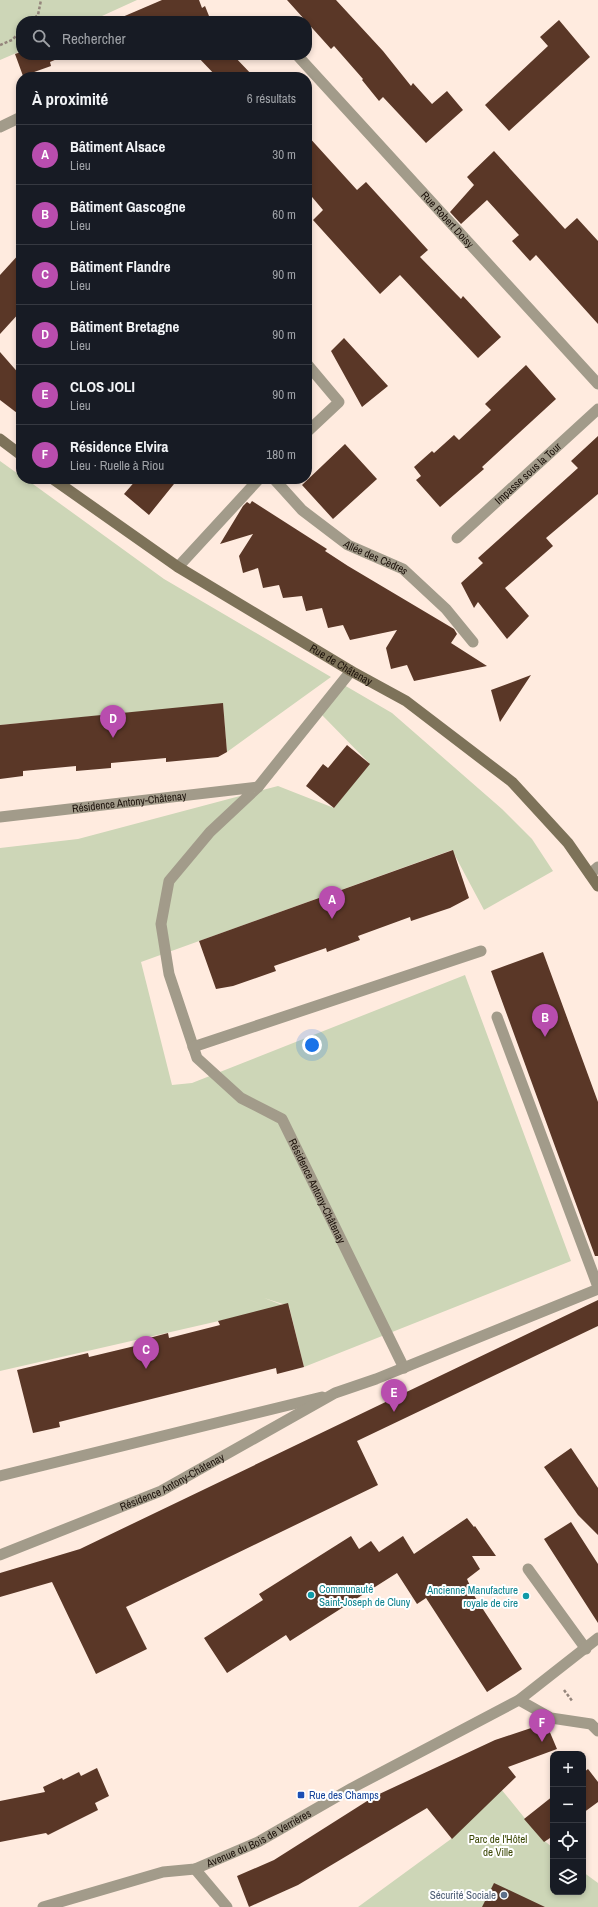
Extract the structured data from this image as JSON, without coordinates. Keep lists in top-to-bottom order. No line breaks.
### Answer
{"streets":{"main road":["Rue de Châtenay"],"street":["Rue Robert Doisy","Impasse sous la Tour","Allée des Cèdres","Résidence Antony-Châtenay","Avenue du Bois de Verrières"]},"crossings":[["Rue de Châtenay","Résidence Antony-Châtenay"]],"parks":["Parc de l'Hôtel de Ville"],"places":{"other":["Communauté Saint-Joseph de Cluny","Ancienne Manufacture royale de cire","Sécurité Sociale"],"transit":["Rue des Champs"]},"page":{"search":"Rechercher","heading":["À proximité","6 résultats"],"list":[{"mark":"A","name":"Bâtiment Alsace","note":"Lieu","value":"30 m"},{"mark":"B","name":"Bâtiment Gascogne","note":"Lieu","value":"60 m"},{"mark":"C","name":"Bâtiment Flandre","note":"Lieu","value":"90 m"},{"mark":"D","name":"Bâtiment Bretagne","note":"Lieu","value":"90 m"},{"mark":"E","name":"CLOS JOLI","note":"Lieu","value":"90 m"},{"mark":"F","name":"Résidence Elvira","note":"Lieu · Ruelle à Riou","value":"180 m"}],"pins":["D","A","B","C","E","F"],"map_buttons":["+","−"]}}
